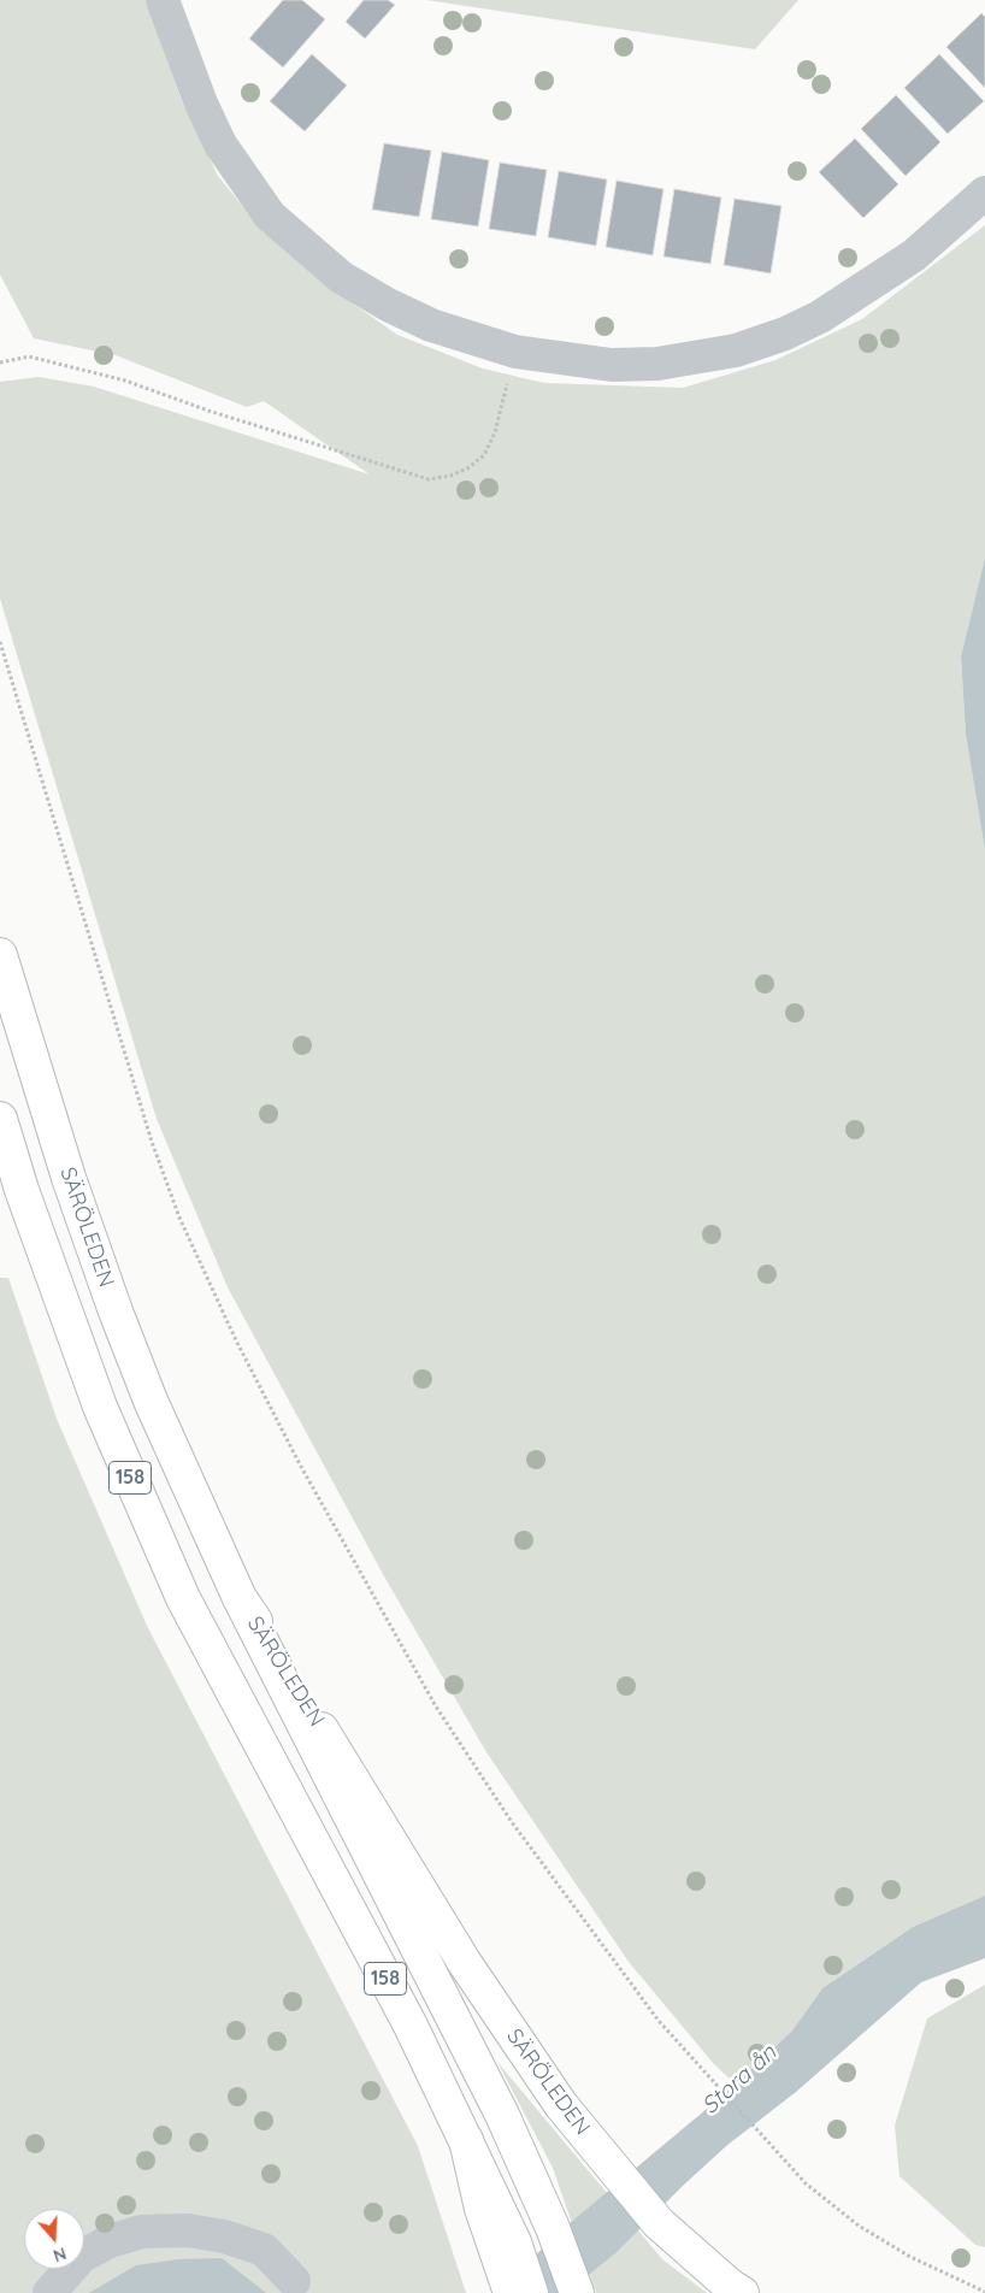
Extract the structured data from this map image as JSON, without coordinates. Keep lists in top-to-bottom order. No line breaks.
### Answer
{"streets":{"main road":["SÄRÖLEDEN","158"]},"water":["Stora ån"],"north":"bottom"}
